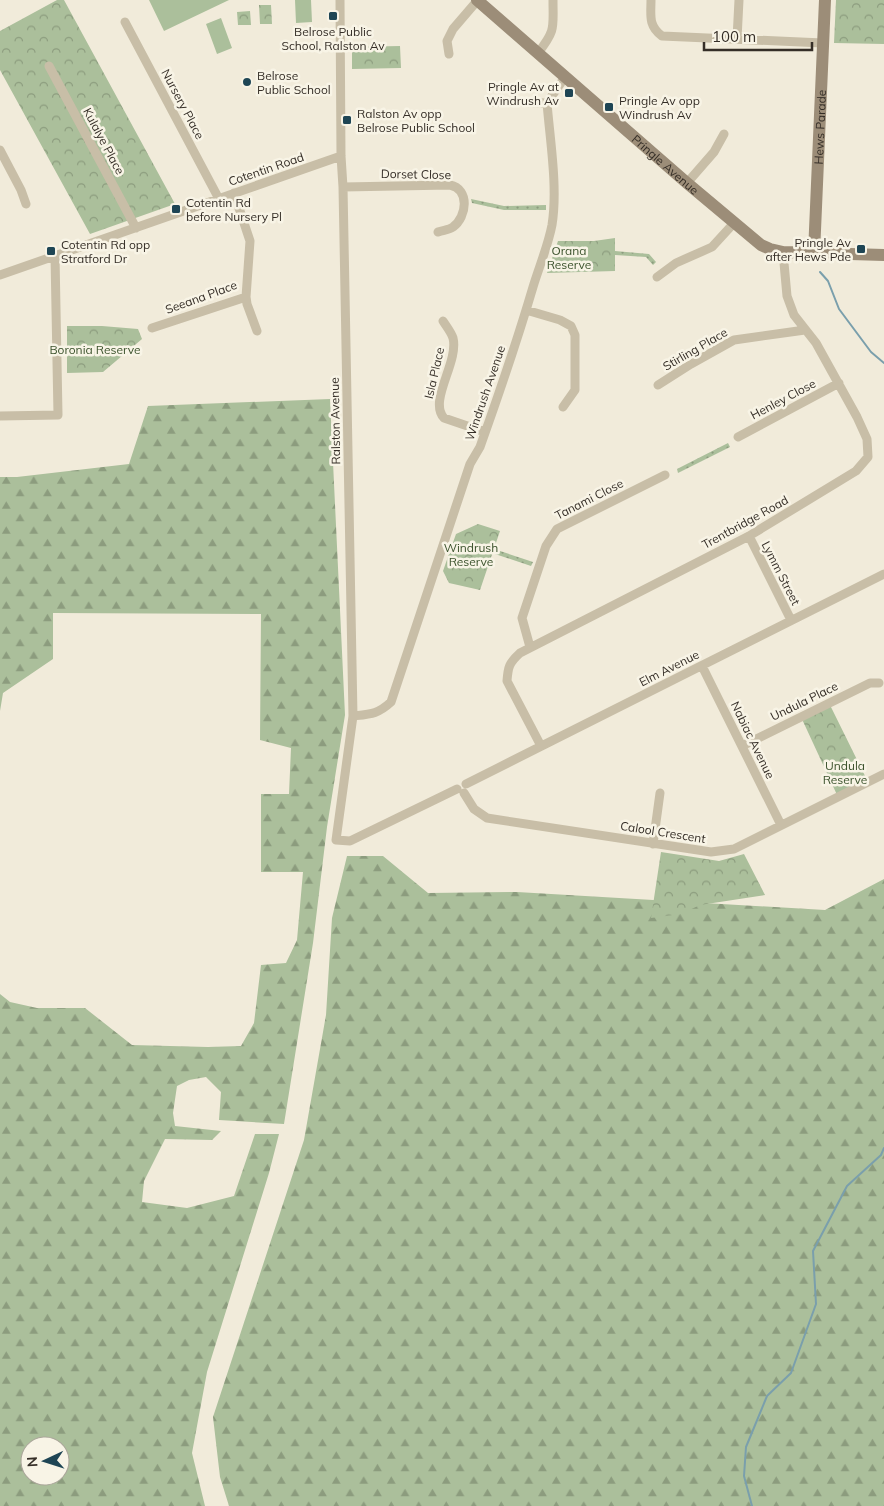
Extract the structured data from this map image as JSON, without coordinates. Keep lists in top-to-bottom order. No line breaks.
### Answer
{"streets":{"street":["Nursery Place","Hews Parade","Kulalye Place","Pringle Avenue","Cotentin Road","Dorset Close","Seeana Place","Stirling Place","Isla Place","Windrush Avenue","Henley Close","Ralston Avenue","Tanami Close","Trentbridge Road","Lymm Street","Elm Avenue","Undula Place","Nabiac Avenue","Calool Crescent"]},"crossings":[["Nursery Place","Cotentin Road"],["Hews Parade","Pringle Avenue"],["Kulalye Place","Cotentin Road"],["Pringle Avenue","Trentbridge Road"],["Cotentin Road","Seeana Place"],["Cotentin Road","Ralston Avenue"],["Dorset Close","Ralston Avenue"],["Stirling Place","Trentbridge Road"],["Isla Place","Windrush Avenue"],["Windrush Avenue","Ralston Avenue"],["Henley Close","Trentbridge Road"],["Ralston Avenue","Elm Avenue"],["Tanami Close","Trentbridge Road"],["Trentbridge Road","Lymm Street"],["Trentbridge Road","Elm Avenue"],["Lymm Street","Elm Avenue"],["Elm Avenue","Nabiac Avenue"],["Elm Avenue","Calool Crescent"],["Undula Place","Nabiac Avenue"],["Nabiac Avenue","Calool Crescent"]],"parks":["Orana Reserve","Boronia Reserve","Windrush Reserve","Undula Reserve"],"places":{"transit":["Belrose Public School, Ralston Av","Pringle Av at Windrush Av","Pringle Av opp Windrush Av","Ralston Av opp Belrose Public School","Cotentin Rd before Nursery Pl","Pringle Av after Hews Pde","Cotentin Rd opp Stratford Dr"],"other":["Belrose Public School"]},"scale_bar":"100 m","north":"left"}
